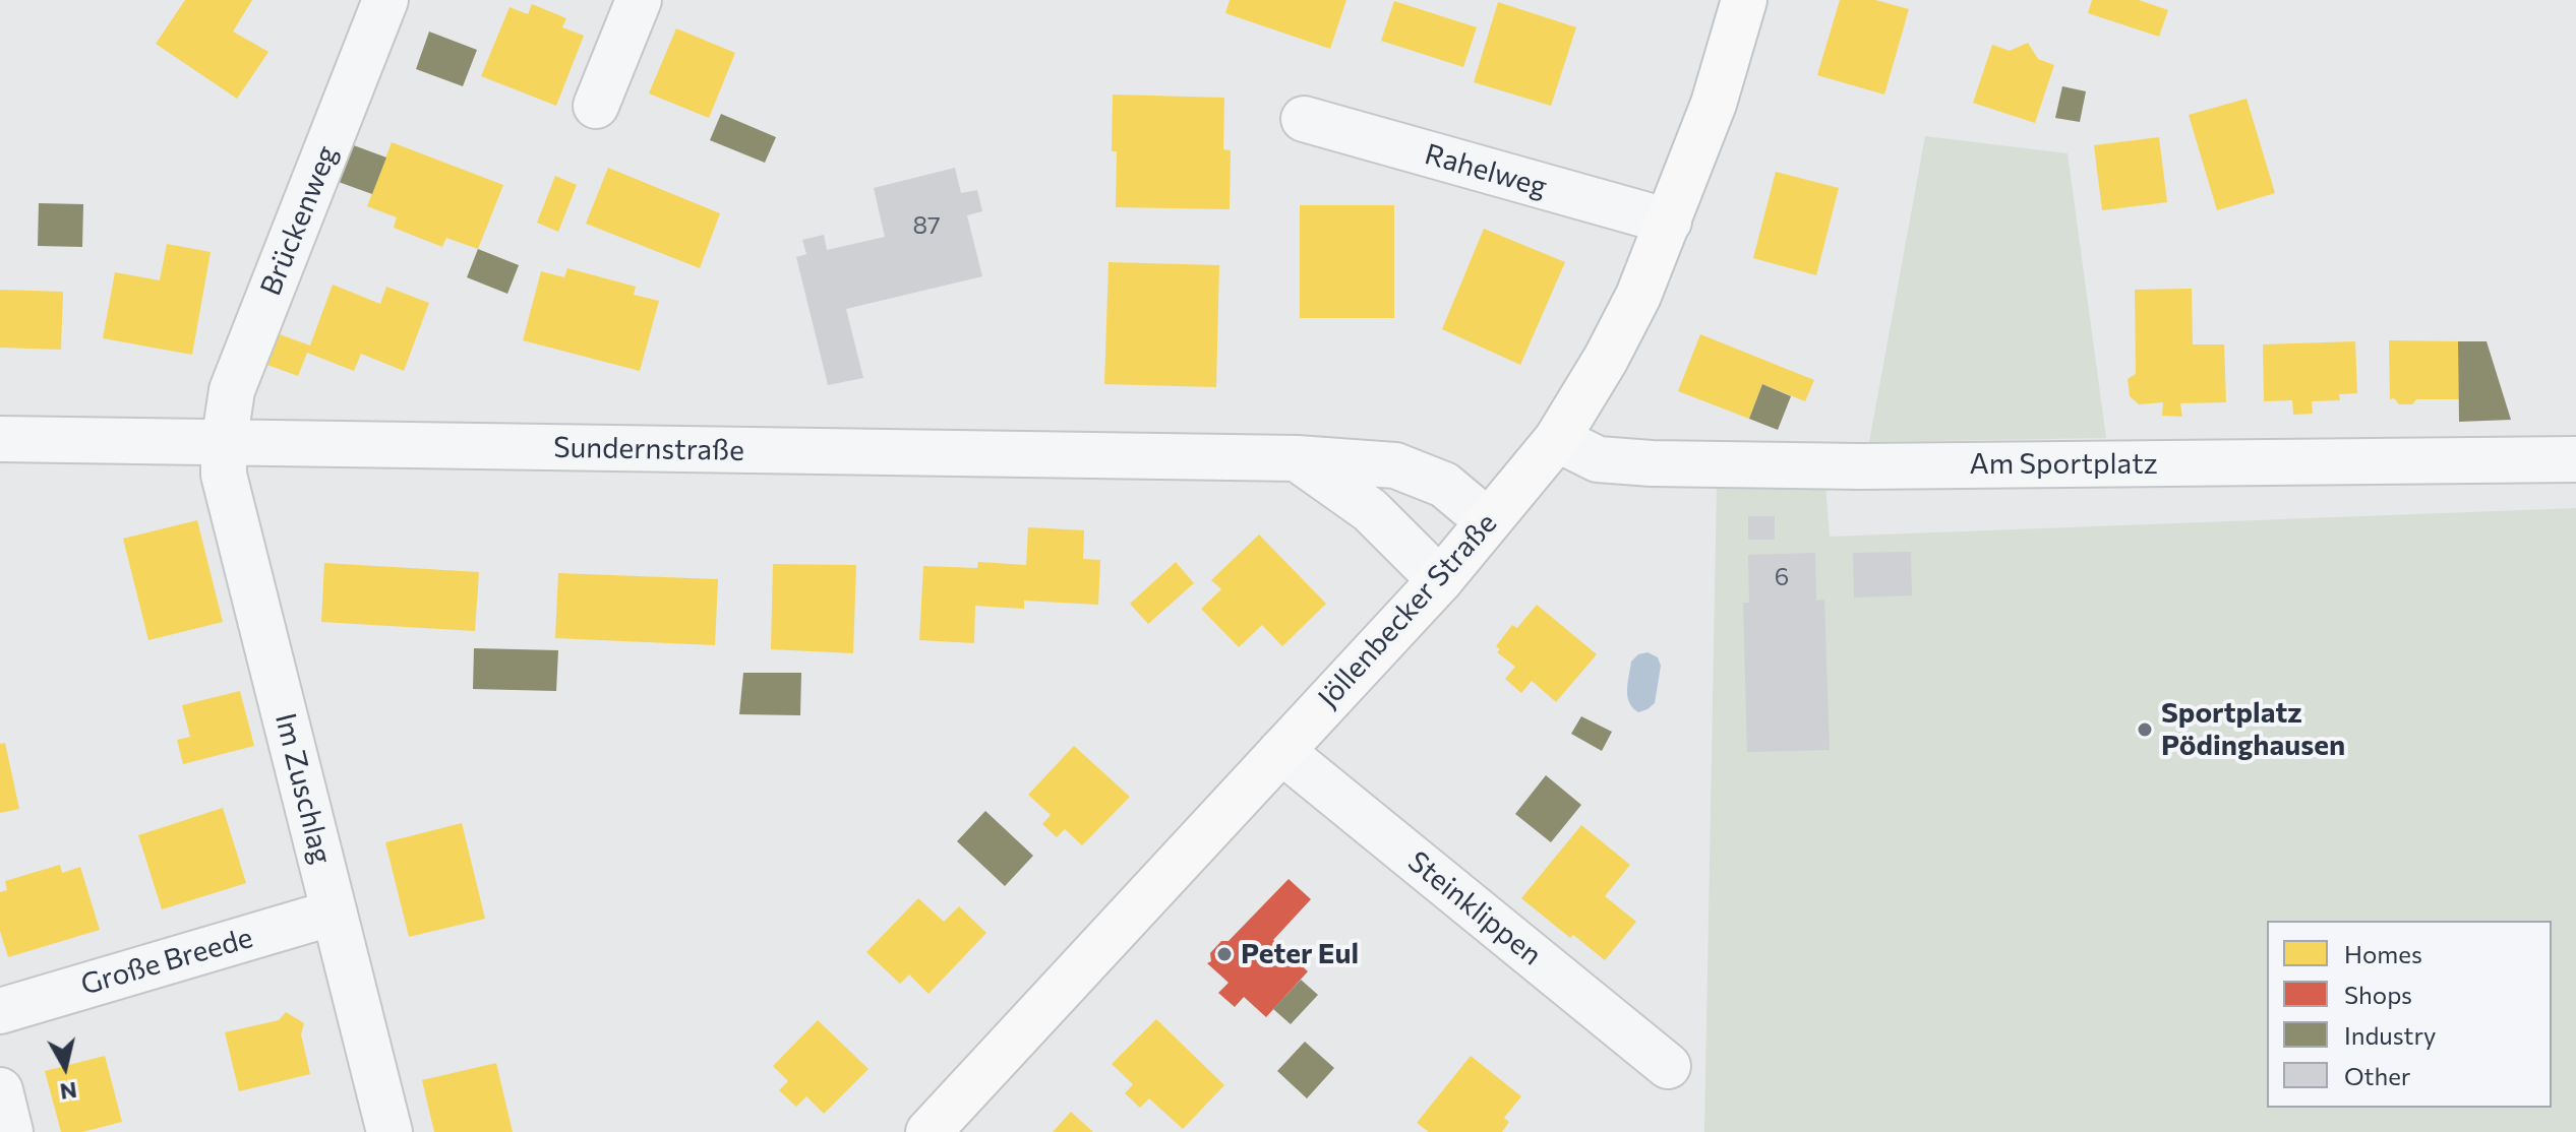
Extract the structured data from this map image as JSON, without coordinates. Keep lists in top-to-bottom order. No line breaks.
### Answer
{"streets":{"main road":["Jöllenbecker Straße"],"street":["Rahelweg","Brückenweg","Sundernstraße","Am Sportplatz","Im Zuschlag","Steinklippen","Große Breede"]},"crossings":[["Rahelweg","Jöllenbecker Straße"],["Brückenweg","Sundernstraße"],["Brückenweg","Im Zuschlag"],["Sundernstraße","Jöllenbecker Straße"],["Sundernstraße","Im Zuschlag"],["Am Sportplatz","Jöllenbecker Straße"],["Jöllenbecker Straße","Steinklippen"],["Im Zuschlag","Große Breede"]],"places":["Sportplatz Pödinghausen","Peter Eul"],"house_numbers":["87","6"],"legend":["Homes","Shops","Industry","Other"],"north":"bottom"}
